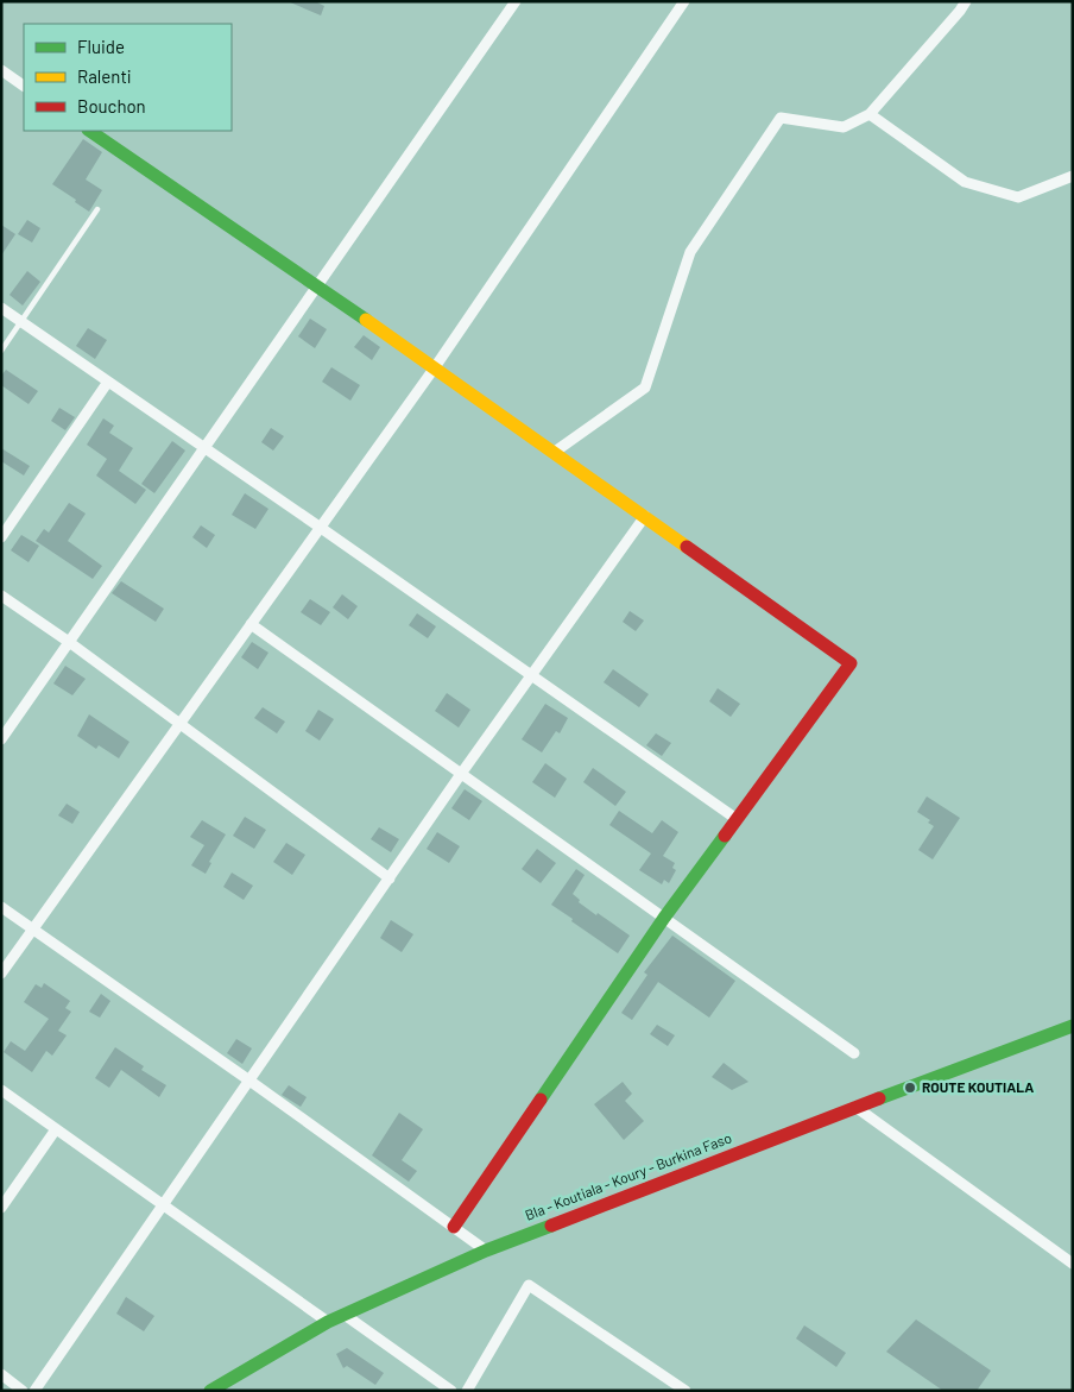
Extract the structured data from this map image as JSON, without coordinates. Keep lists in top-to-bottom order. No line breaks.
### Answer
{"streets":{"street":["Bla - Koutiala - Koury - Burkina Faso"]},"places":["ROUTE KOUTIALA"],"legend":["Fluide","Ralenti","Bouchon"]}
